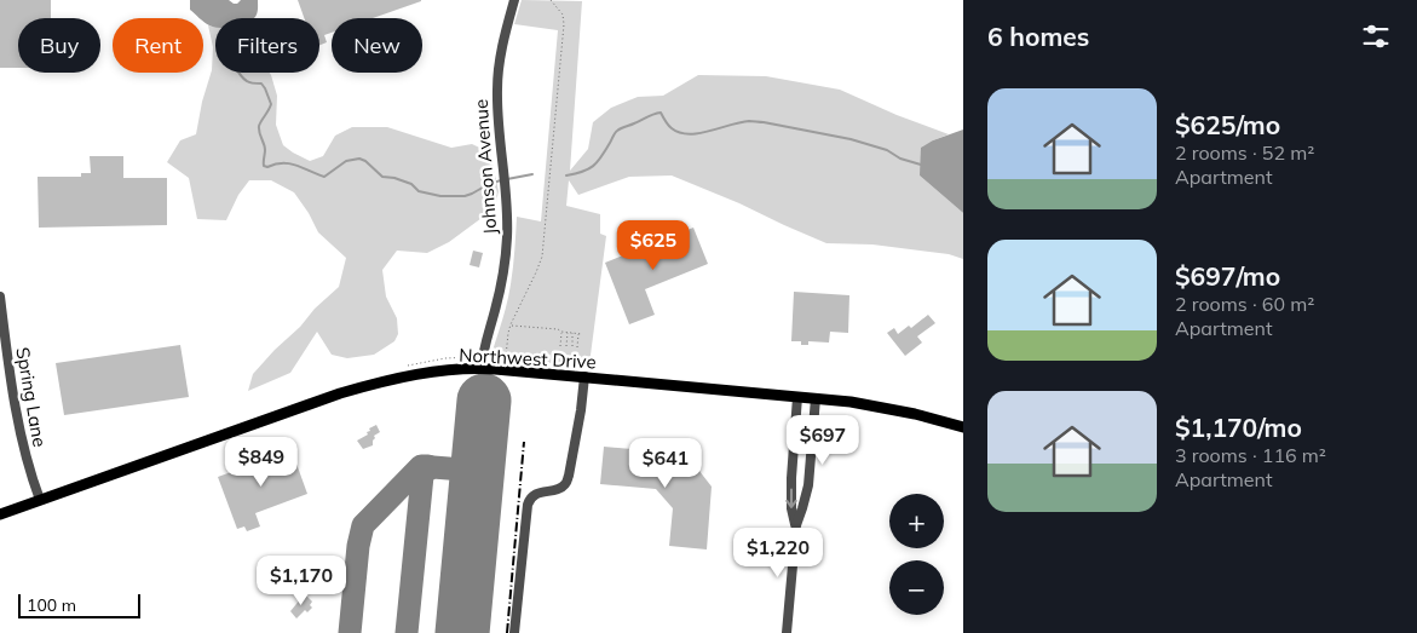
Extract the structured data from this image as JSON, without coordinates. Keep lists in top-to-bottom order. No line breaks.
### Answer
{"streets":{"main road":["Northwest Drive"],"street":["Johnson Avenue","Spring Lane"]},"crossings":[["Johnson Avenue","Northwest Drive"],["Northwest Drive","Spring Lane"]],"scale_bar":"100 m","page":{"heading":"6 homes","chip":["Buy","Rent","Filters","New"],"list":[{"name":"$625/mo","note":"2 rooms · 52 m² · Apartment"},{"name":"$697/mo","note":"2 rooms · 60 m² · Apartment"},{"name":"$1,170/mo","note":"3 rooms · 116 m² · Apartment"}],"price":["$625","$697","$849","$641","$1,220","$1,170"],"map_buttons":["+","−"],"scale":"100 m"}}
